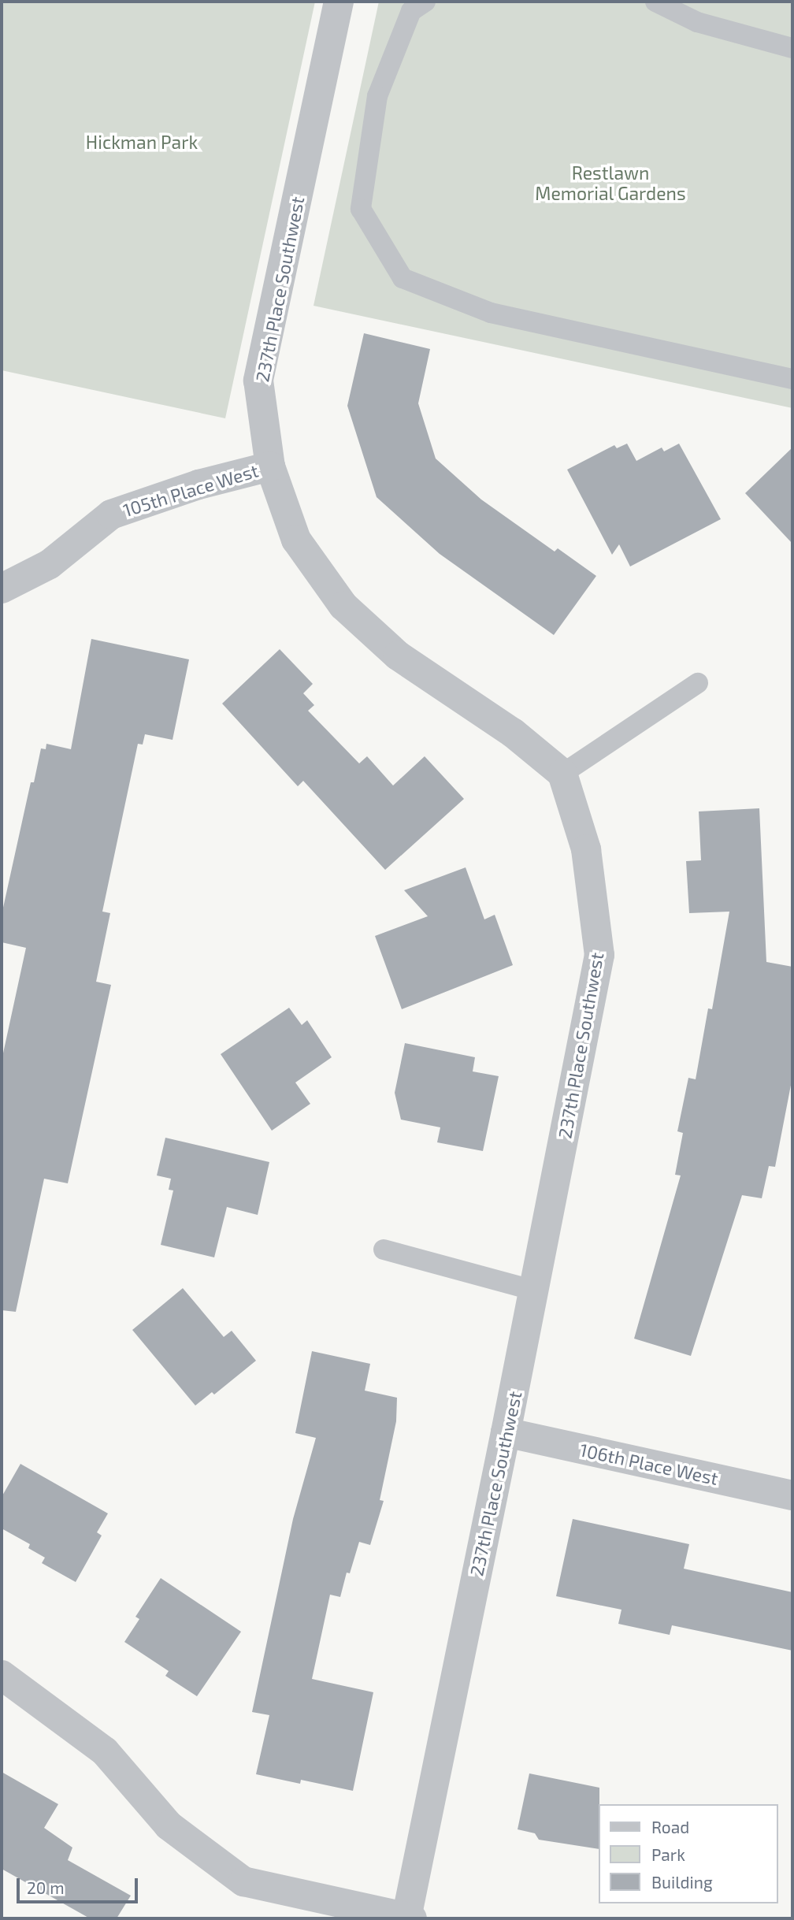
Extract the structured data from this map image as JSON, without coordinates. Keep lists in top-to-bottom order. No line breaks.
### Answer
{"streets":{"street":["237th Place Southwest","105th Place West","106th Place West"]},"crossings":[["237th Place Southwest","105th Place West"],["237th Place Southwest","106th Place West"]],"parks":["Hickman Park","Restlawn Memorial Gardens"],"legend":["Road","Park","Building"],"scale_bar":"20 m"}
